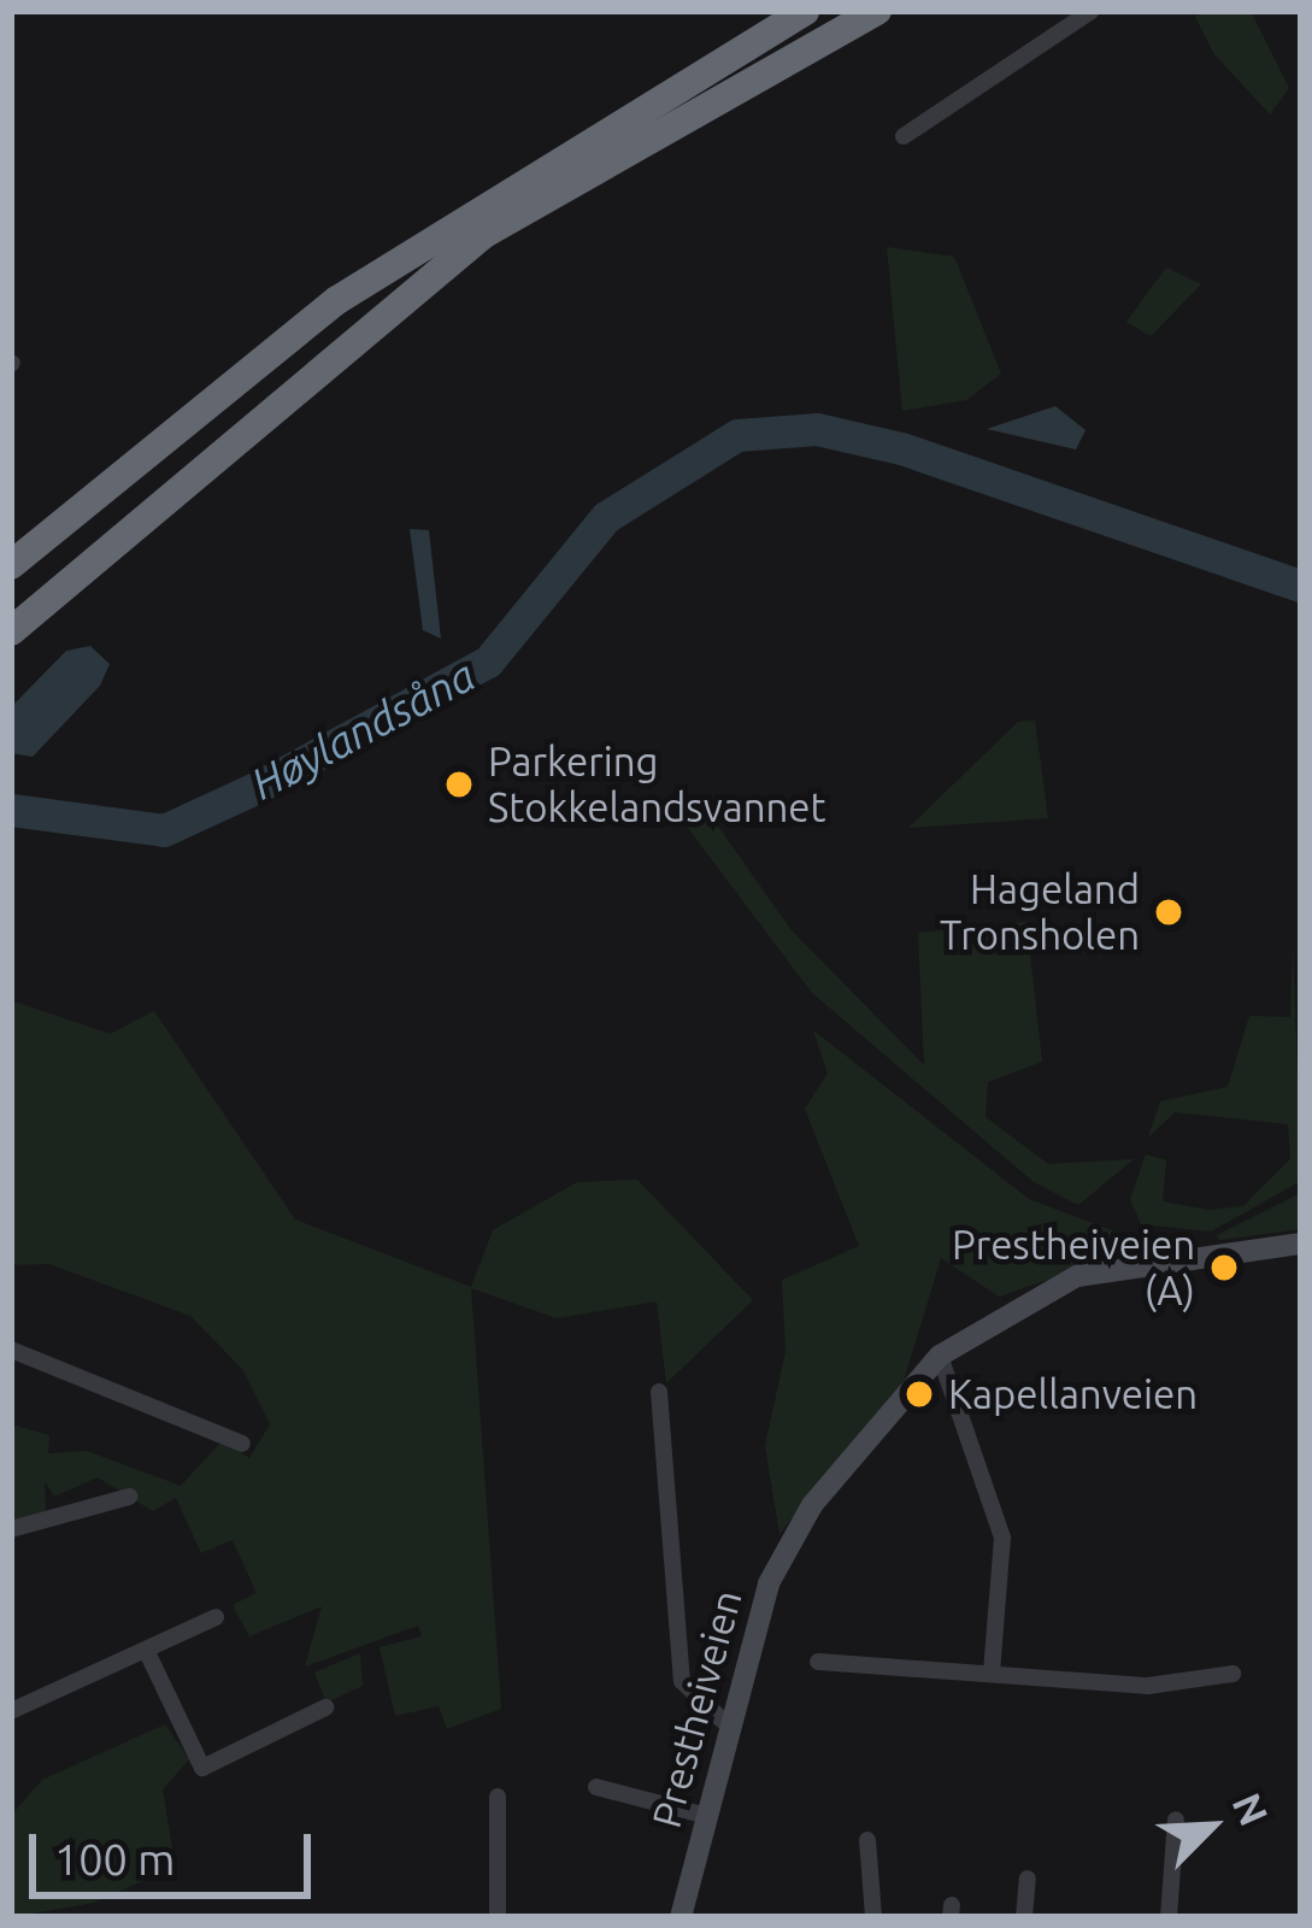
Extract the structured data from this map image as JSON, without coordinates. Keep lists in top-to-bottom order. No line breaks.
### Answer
{"streets":{"street":["Prestheiveien"]},"water":["Høylandsåna"],"places":["Parkering Stokkelandsvannet","Hageland Tronsholen","Prestheiveien (A)","Kapellanveien"],"scale_bar":"100 m","north":"top right"}
